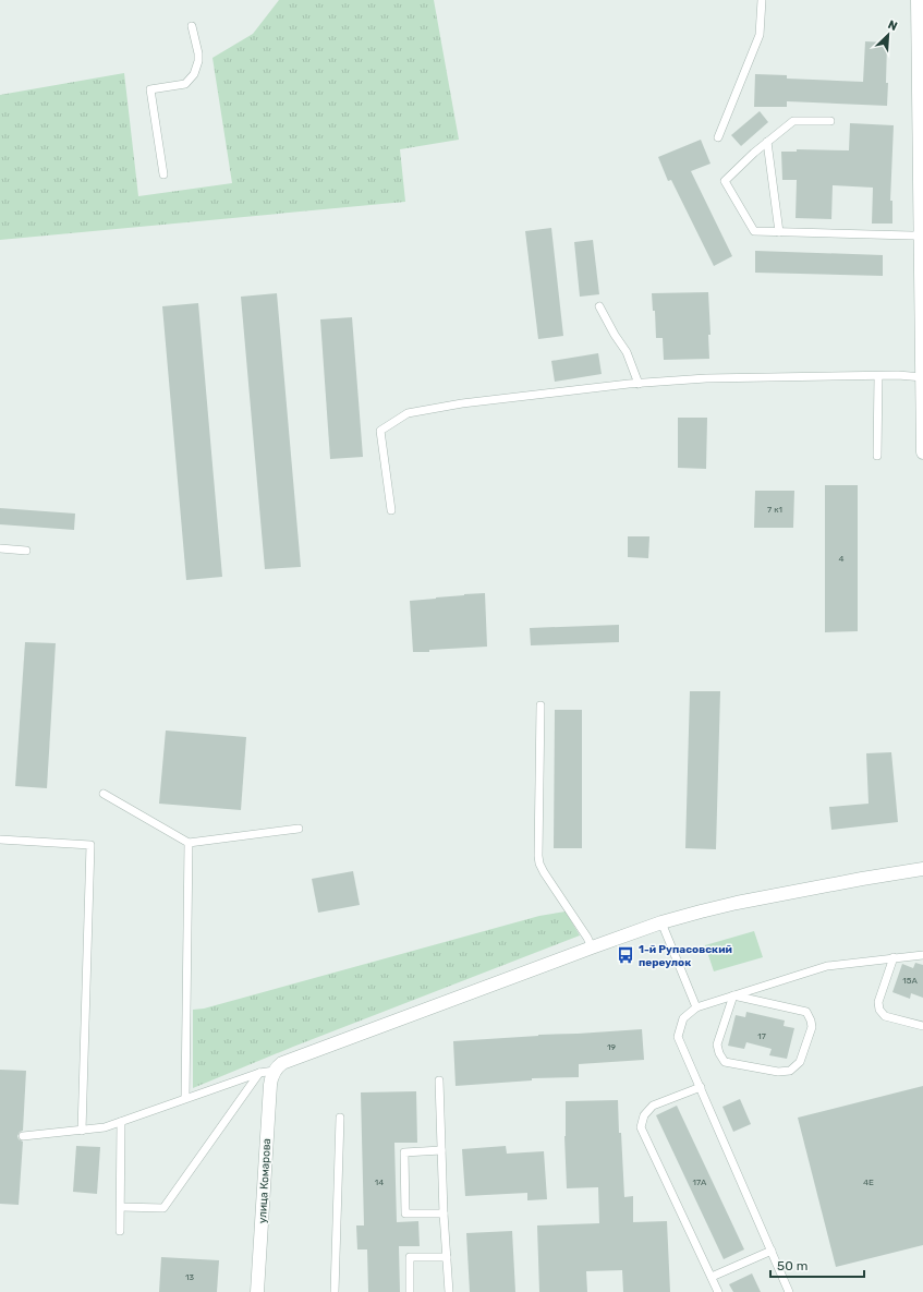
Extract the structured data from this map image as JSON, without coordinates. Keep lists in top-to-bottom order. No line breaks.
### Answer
{"streets":{"street":["улица Комарова"]},"places":{"bus stop":["1-й Рупасовский переулок"]},"house_numbers":["7 к1","4","15А","17","19","14","17А","4Е","13"],"scale_bar":"50 m","north":"top right"}
